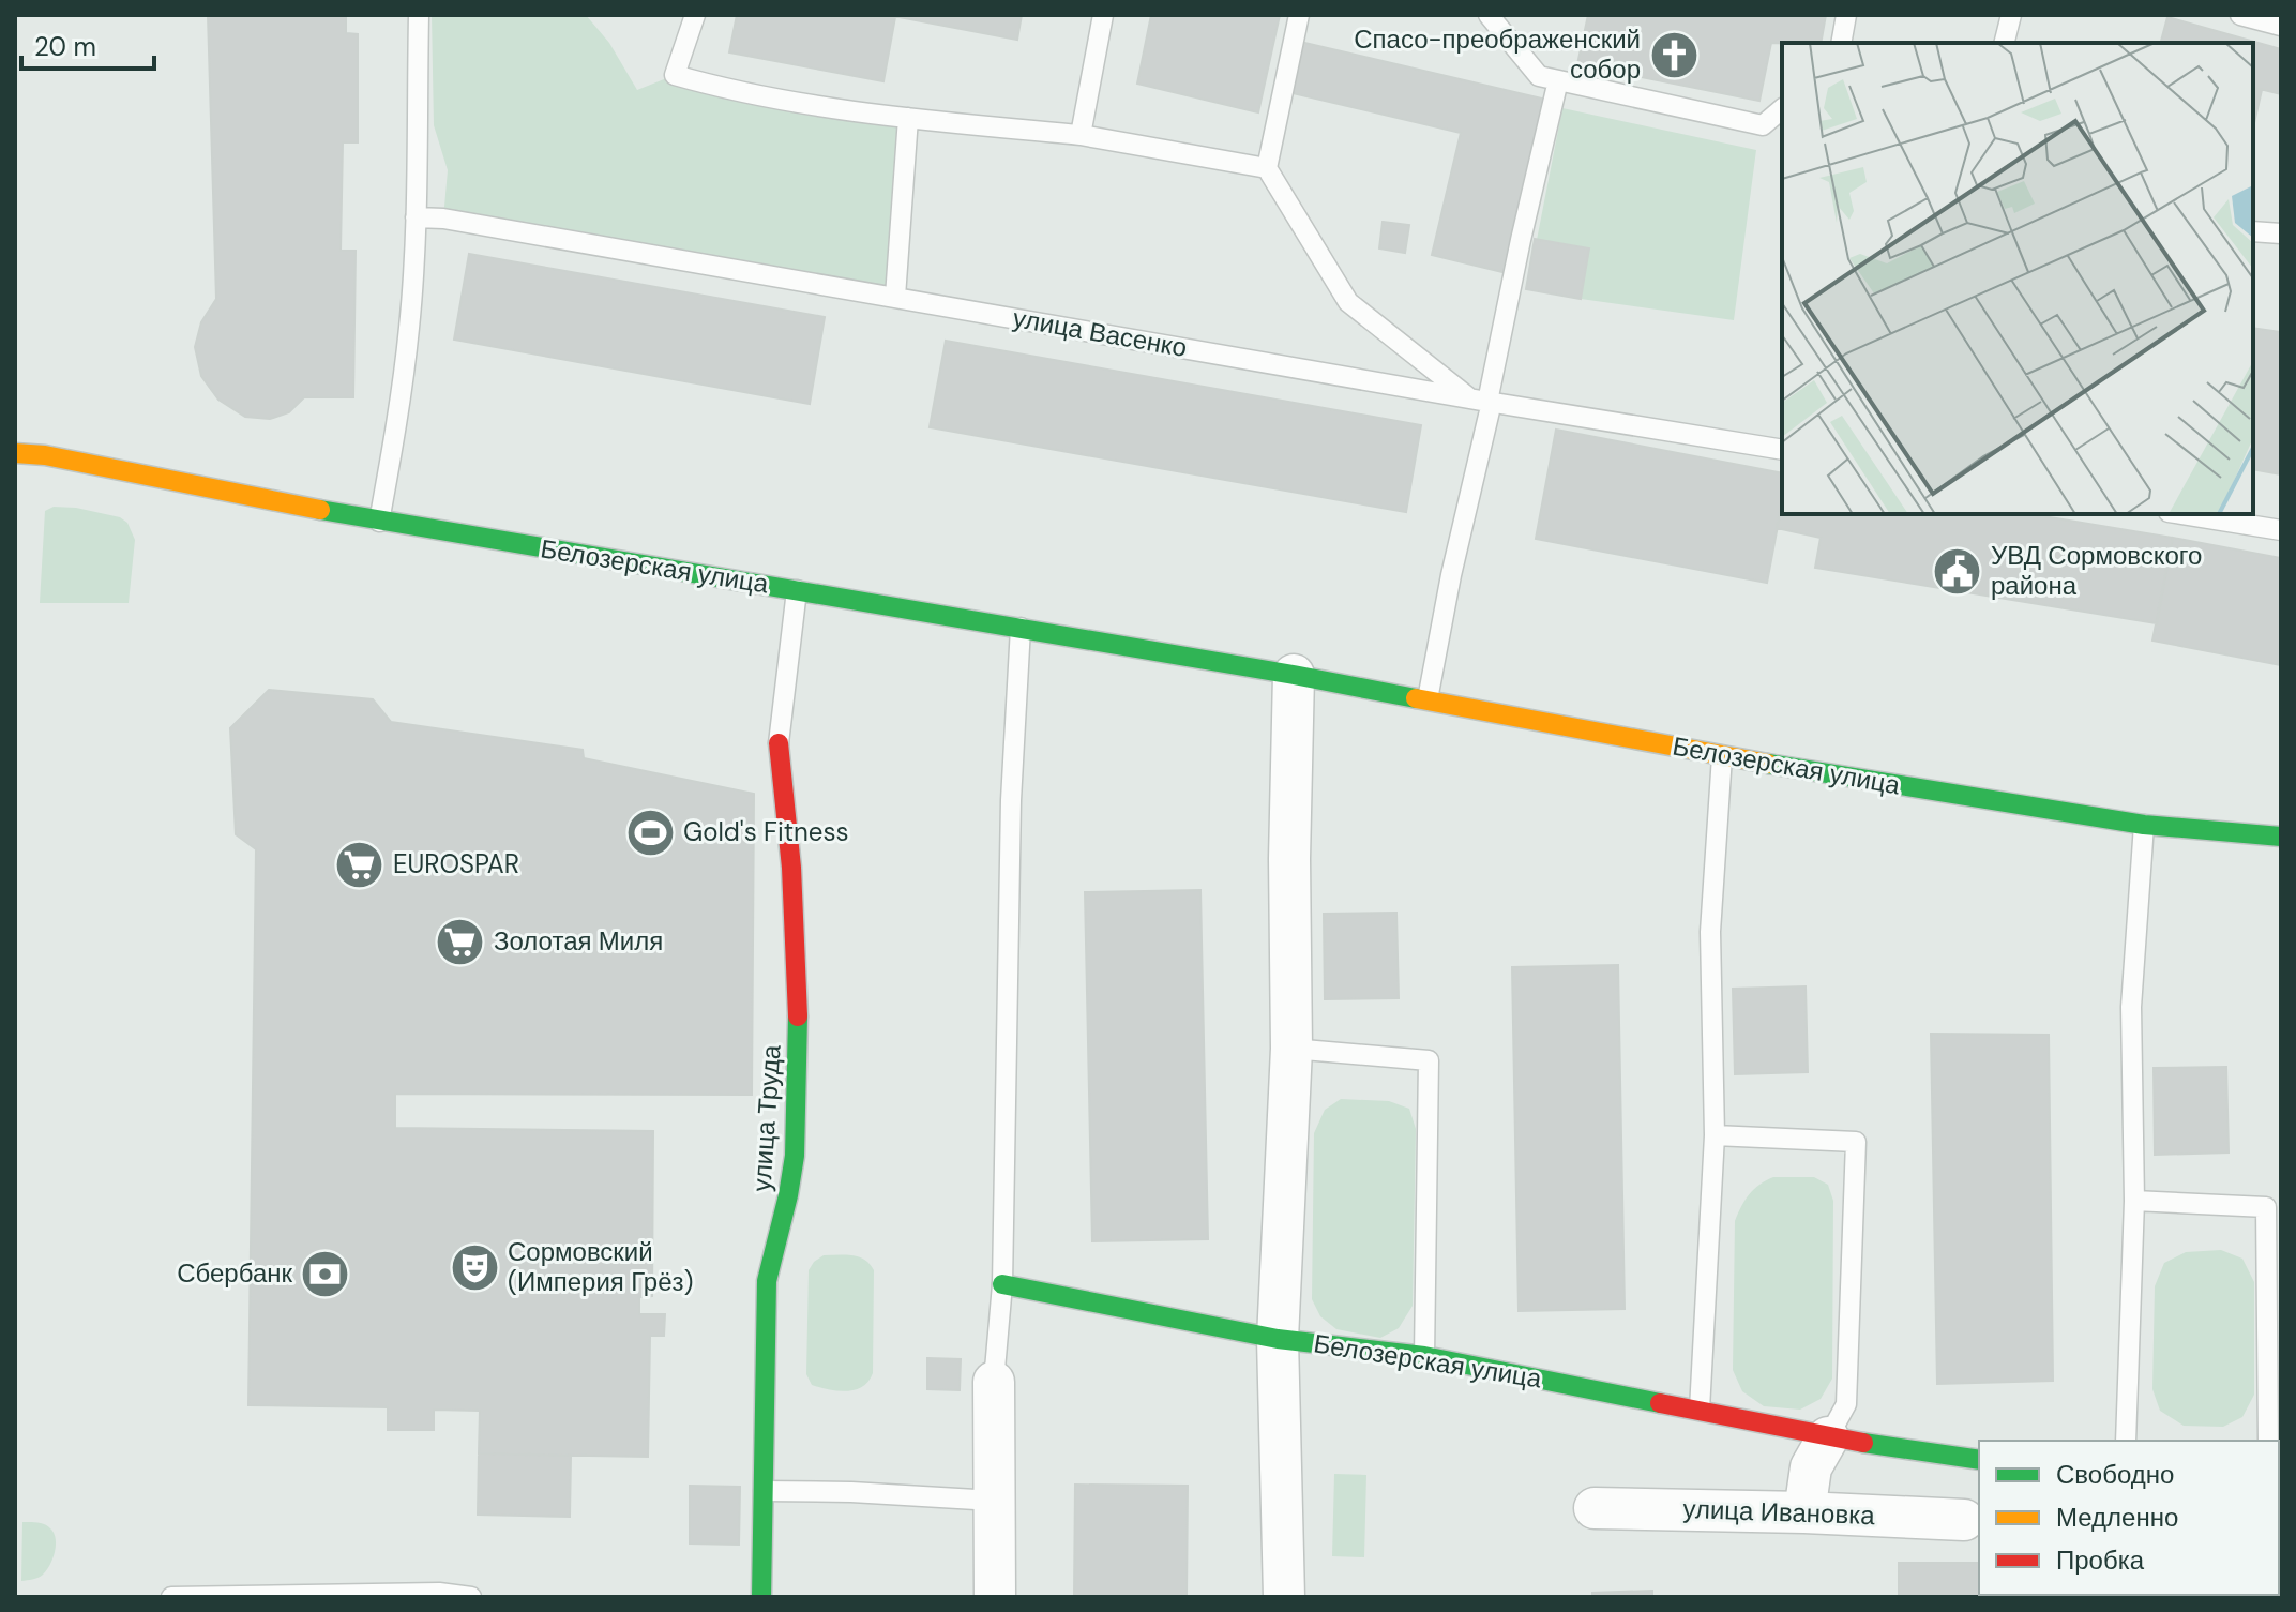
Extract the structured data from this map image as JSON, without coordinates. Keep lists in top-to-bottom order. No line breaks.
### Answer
{"streets":{"street":["Белозерская улица","улица Труда","улица Ивановка"],"lane":["улица Васенко"]},"places":{"church":["Спасо-преображенский собор"],"public building":["УВД Сормовского района"],"sports":["Gold's Fitness"],"supermarket":["EUROSPAR","Золотая Миля"],"theatre":["Сормовский (Империя Грёз)"],"bank":["Сбербанк"]},"legend":["Свободно","Медленно","Пробка"],"scale_bar":"20 m"}
